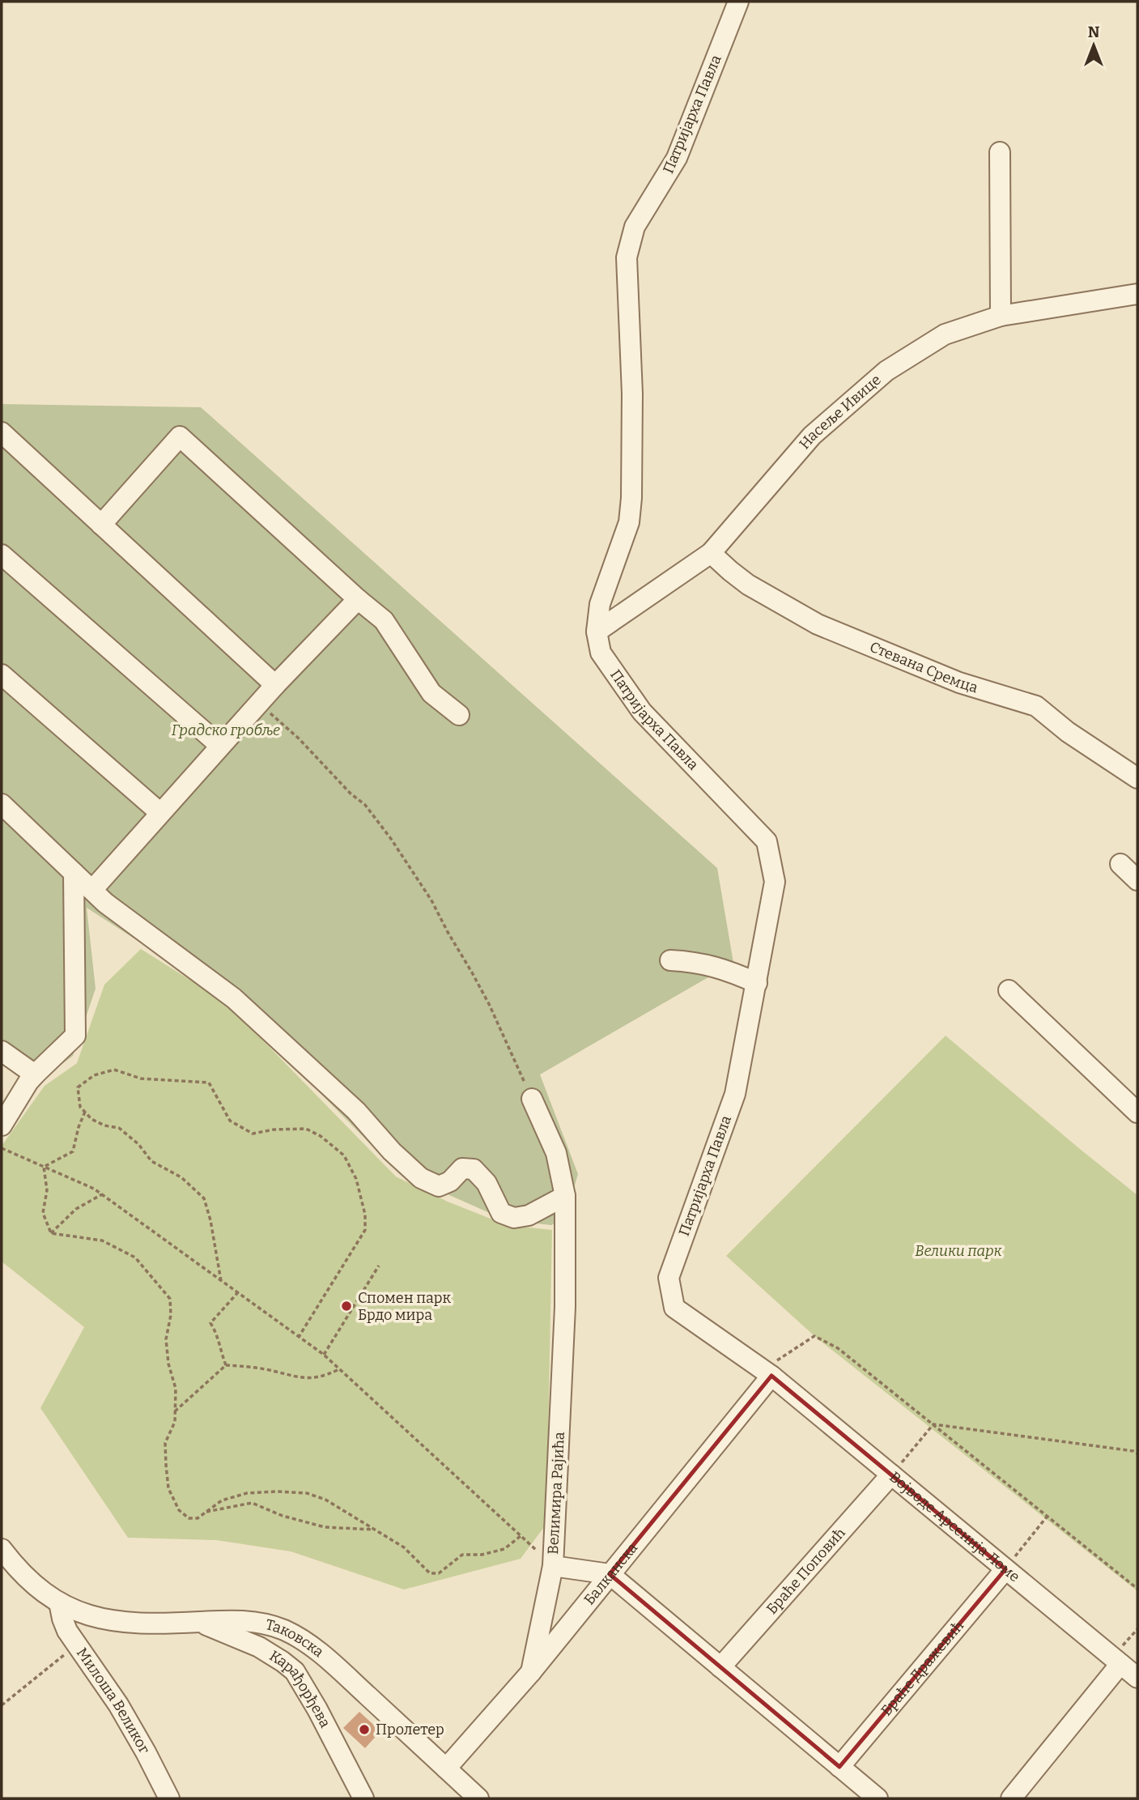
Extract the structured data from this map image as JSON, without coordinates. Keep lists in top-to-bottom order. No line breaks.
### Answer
{"streets":{"street":["Патријарха Павла","Насеље Ивице","Стевана Сремца","Велимира Рајића","Војводе Арсенија Ломе","Браће Поповић","Балканска","Таковска","Браће Дражевић","Карађорђева","Милоша Великог"]},"crossings":[["Патријарха Павла","Насеље Ивице"],["Патријарха Павла","Војводе Арсенија Ломе"],["Патријарха Павла","Балканска"],["Насеље Ивице","Стевана Сремца"],["Велимира Рајића","Балканска"],["Војводе Арсенија Ломе","Браће Поповић"],["Војводе Арсенија Ломе","Балканска"],["Војводе Арсенија Ломе","Браће Дражевић"],["Балканска","Таковска"],["Таковска","Карађорђева"],["Таковска","Милоша Великог"]],"parks":["Градско гробље","Велики парк"],"places":["Спомен парк Брдо мира","Пролетер"],"north":"top"}
